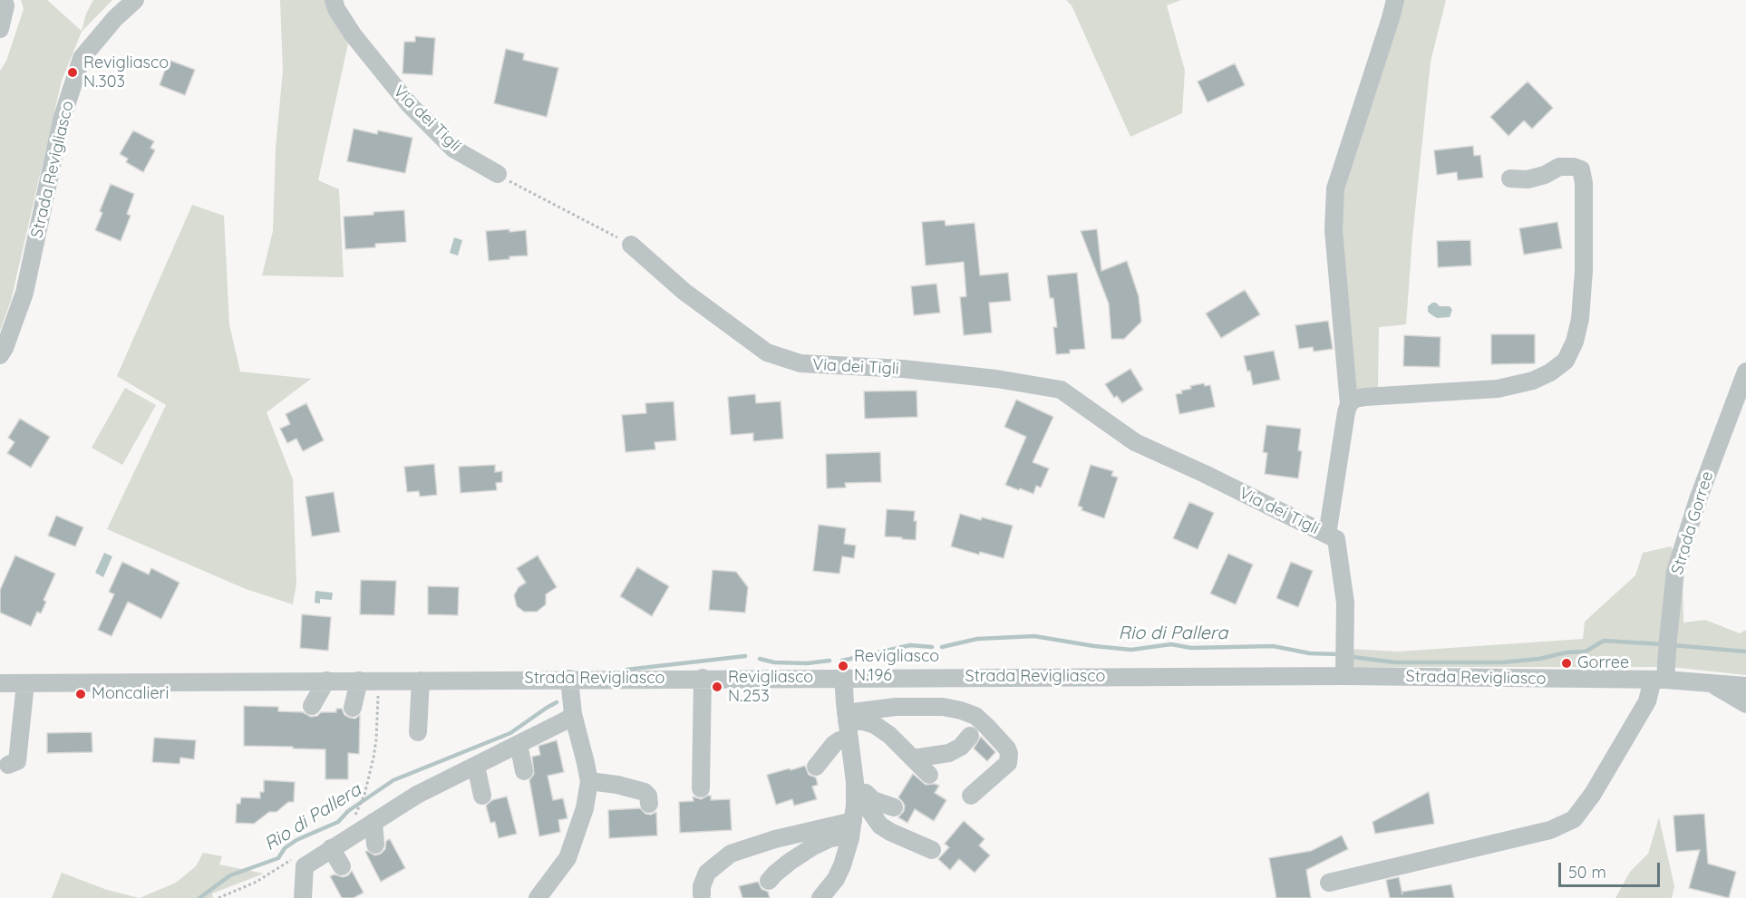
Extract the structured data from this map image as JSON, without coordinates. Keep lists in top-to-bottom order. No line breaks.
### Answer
{"streets":{"street":["Via dei Tigli","Strada Revigliasco","Strada Gorree"]},"crossings":[["Via dei Tigli","Strada Revigliasco"],["Strada Revigliasco","Strada Gorree"]],"water":["Rio di Pallera"],"places":["Revigliasco N.303","Gorree","Revigliasco N.196","Revigliasco N.253","Moncalieri"],"scale_bar":"50 m"}
